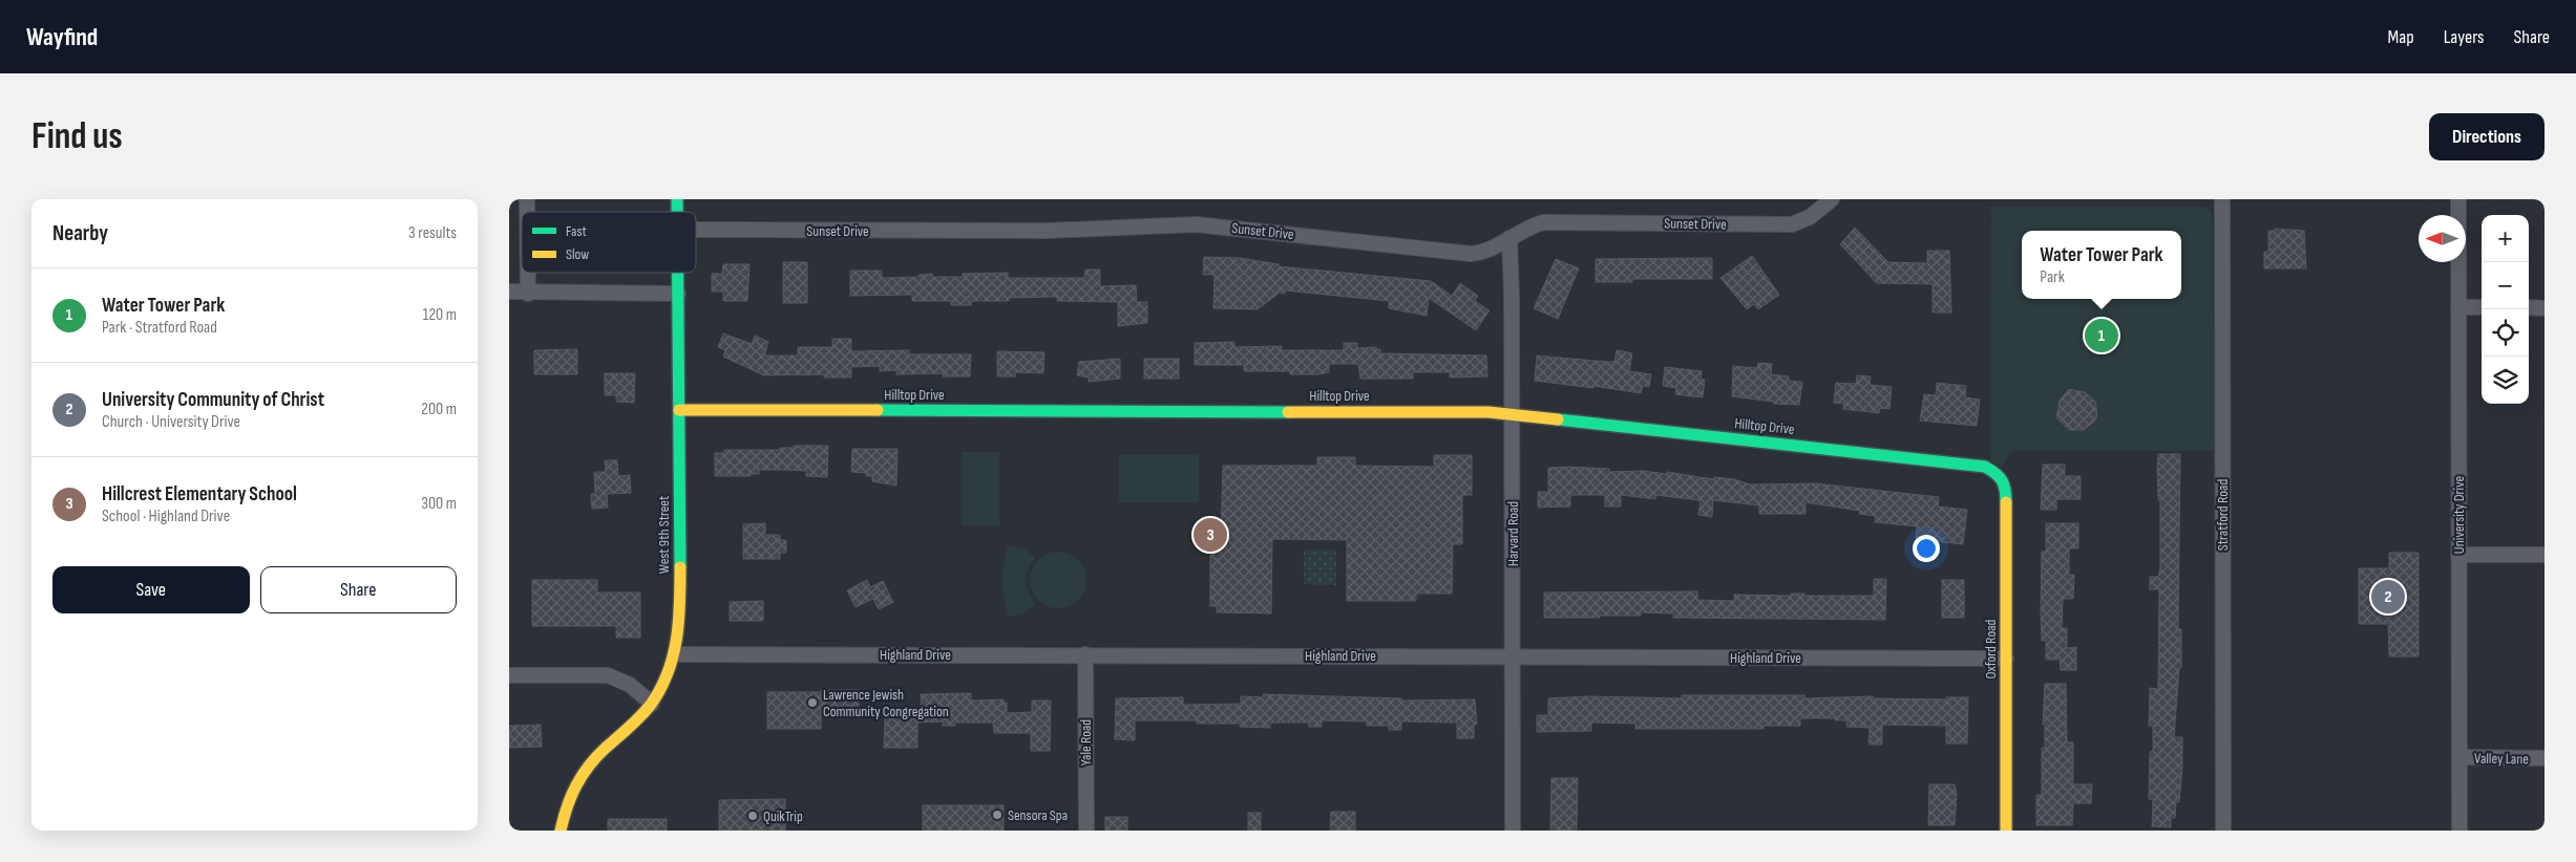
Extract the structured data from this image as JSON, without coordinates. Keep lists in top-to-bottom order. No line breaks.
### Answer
{"streets":{"street":["Sunset Drive","Hilltop Drive","Stratford Road","University Drive","Harvard Road","West 9th Street","Oxford Road","Highland Drive","Yale Road","Valley Lane"]},"crossings":[["Sunset Drive","Harvard Road"],["Hilltop Drive","Harvard Road"],["Hilltop Drive","West 9th Street"],["Hilltop Drive","Oxford Road"],["University Drive","Valley Lane"],["Harvard Road","Highland Drive"],["West 9th Street","Highland Drive"],["Oxford Road","Highland Drive"],["Highland Drive","Yale Road"]],"places":["Lawrence Jewish Community Congregation","Sensora Spa","QuikTrip"],"legend":["Fast","Slow"],"north":"left","page":{"header":"Wayfind","nav":["Map","Layers","Share"],"buttons":["Directions",["Save","Share"]],"title":"Find us","heading":["Nearby","3 results"],"map_buttons":["+","−"],"popup":["Water Tower Park","Park"],"list":[{"mark":"1","name":"Water Tower Park","note":"Park · Stratford Road","value":"120 m"},{"mark":"2","name":"University Community of Christ","note":"Church · University Drive","value":"200 m"},{"mark":"3","name":"Hillcrest Elementary School","note":"School · Highland Drive","value":"300 m"}],"pins":["1","3","2"]}}
